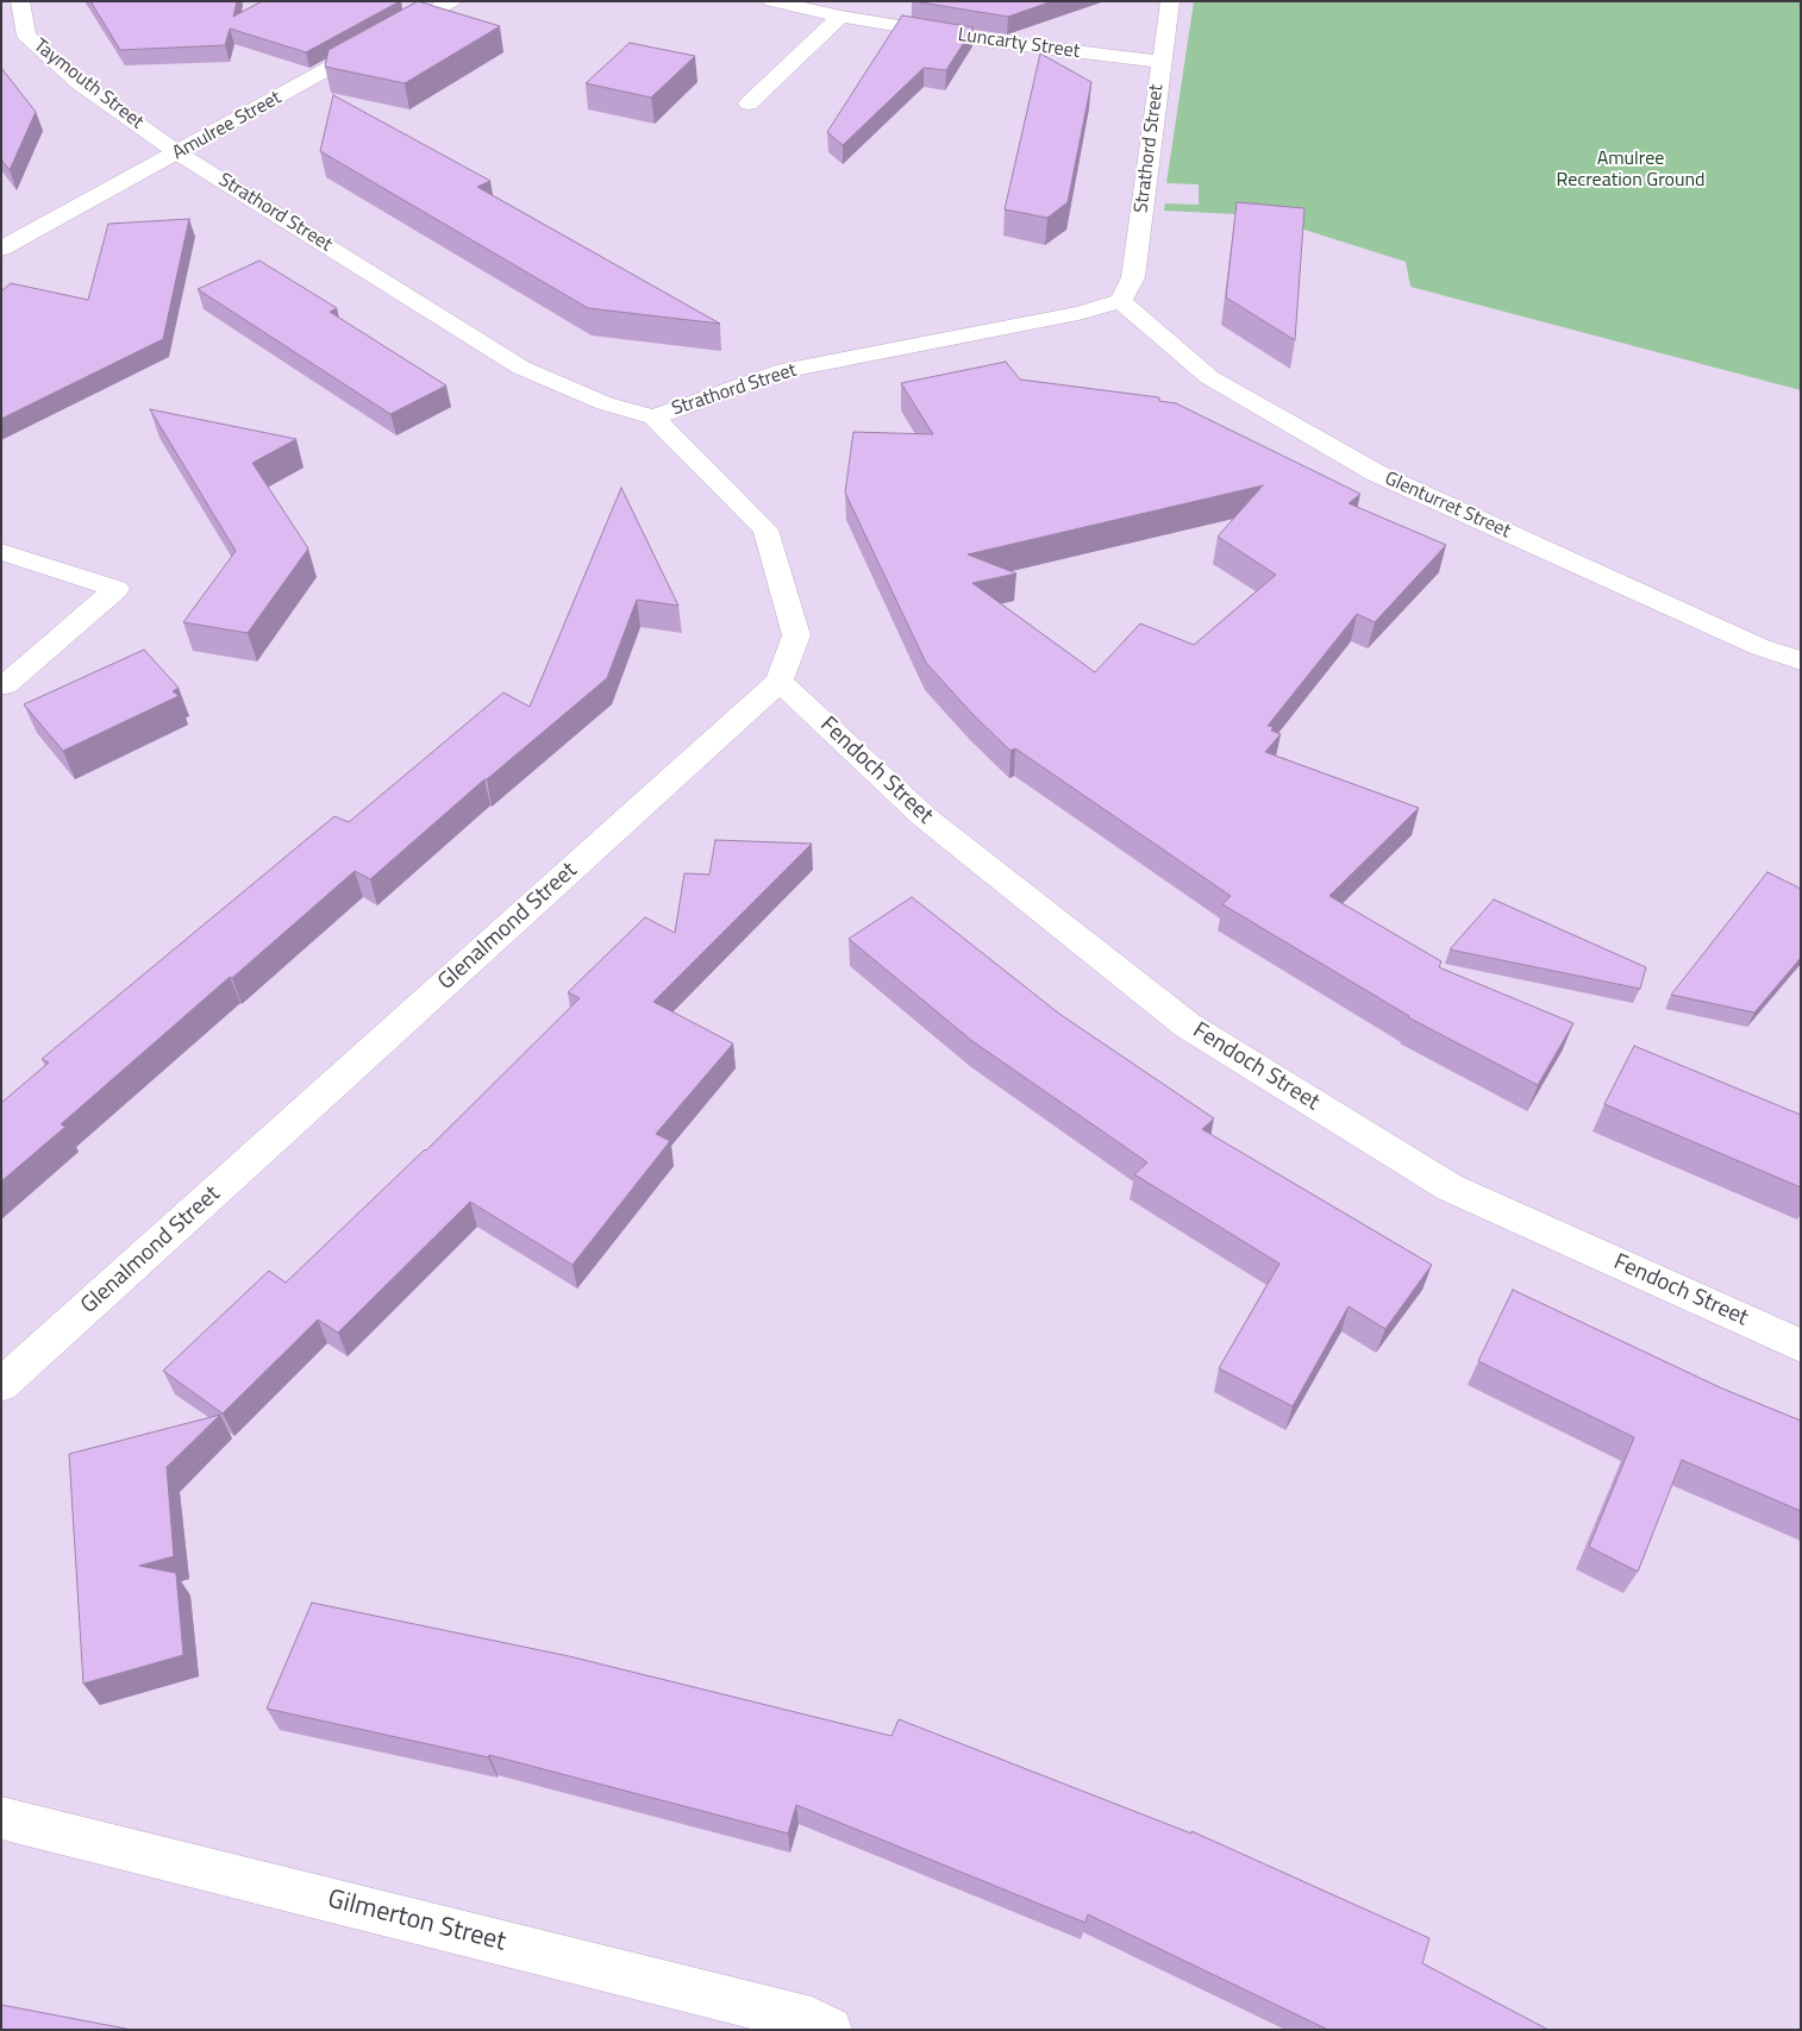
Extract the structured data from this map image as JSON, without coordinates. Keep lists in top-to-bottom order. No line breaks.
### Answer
{"streets":{"street":["Luncarty Street","Taymouth Street","Amulree Street","Strathord Street","Glenturret Street","Fendoch Street","Glenalmond Street","Gilmerton Street"]},"crossings":[["Luncarty Street","Strathord Street"],["Taymouth Street","Amulree Street"],["Taymouth Street","Strathord Street"],["Amulree Street","Strathord Street"],["Strathord Street","Glenturret Street"],["Strathord Street","Glenalmond Street"],["Fendoch Street","Glenalmond Street"]],"parks":["Amulree Recreation Ground"]}
